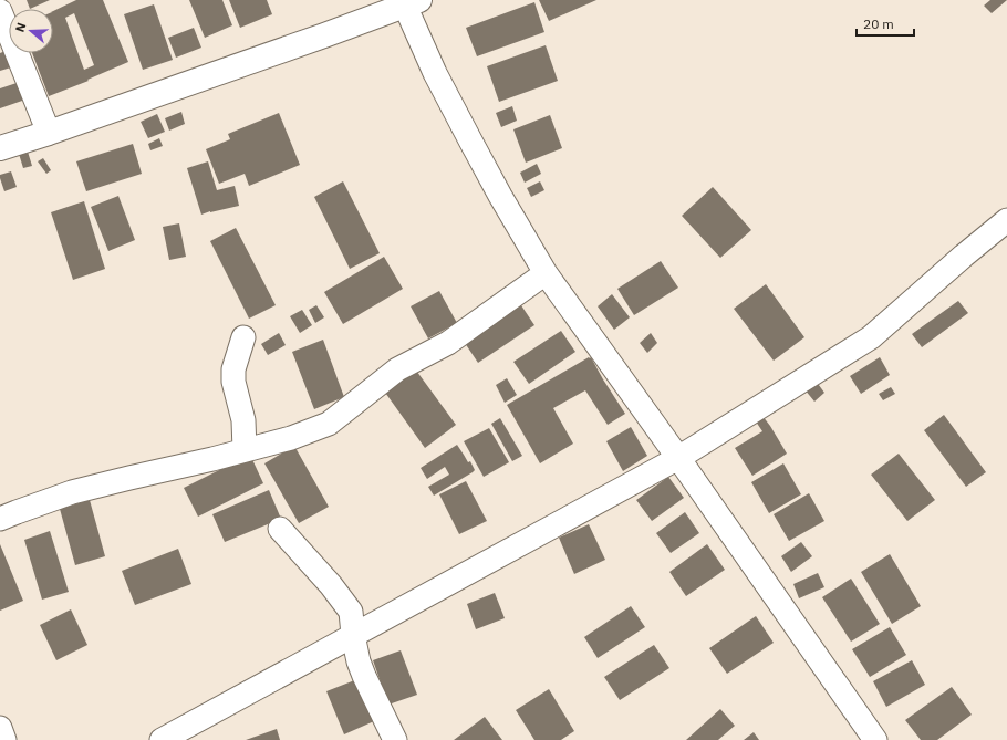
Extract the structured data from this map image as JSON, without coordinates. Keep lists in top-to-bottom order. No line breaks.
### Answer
{"scale_bar":"20 m","north":"left"}
